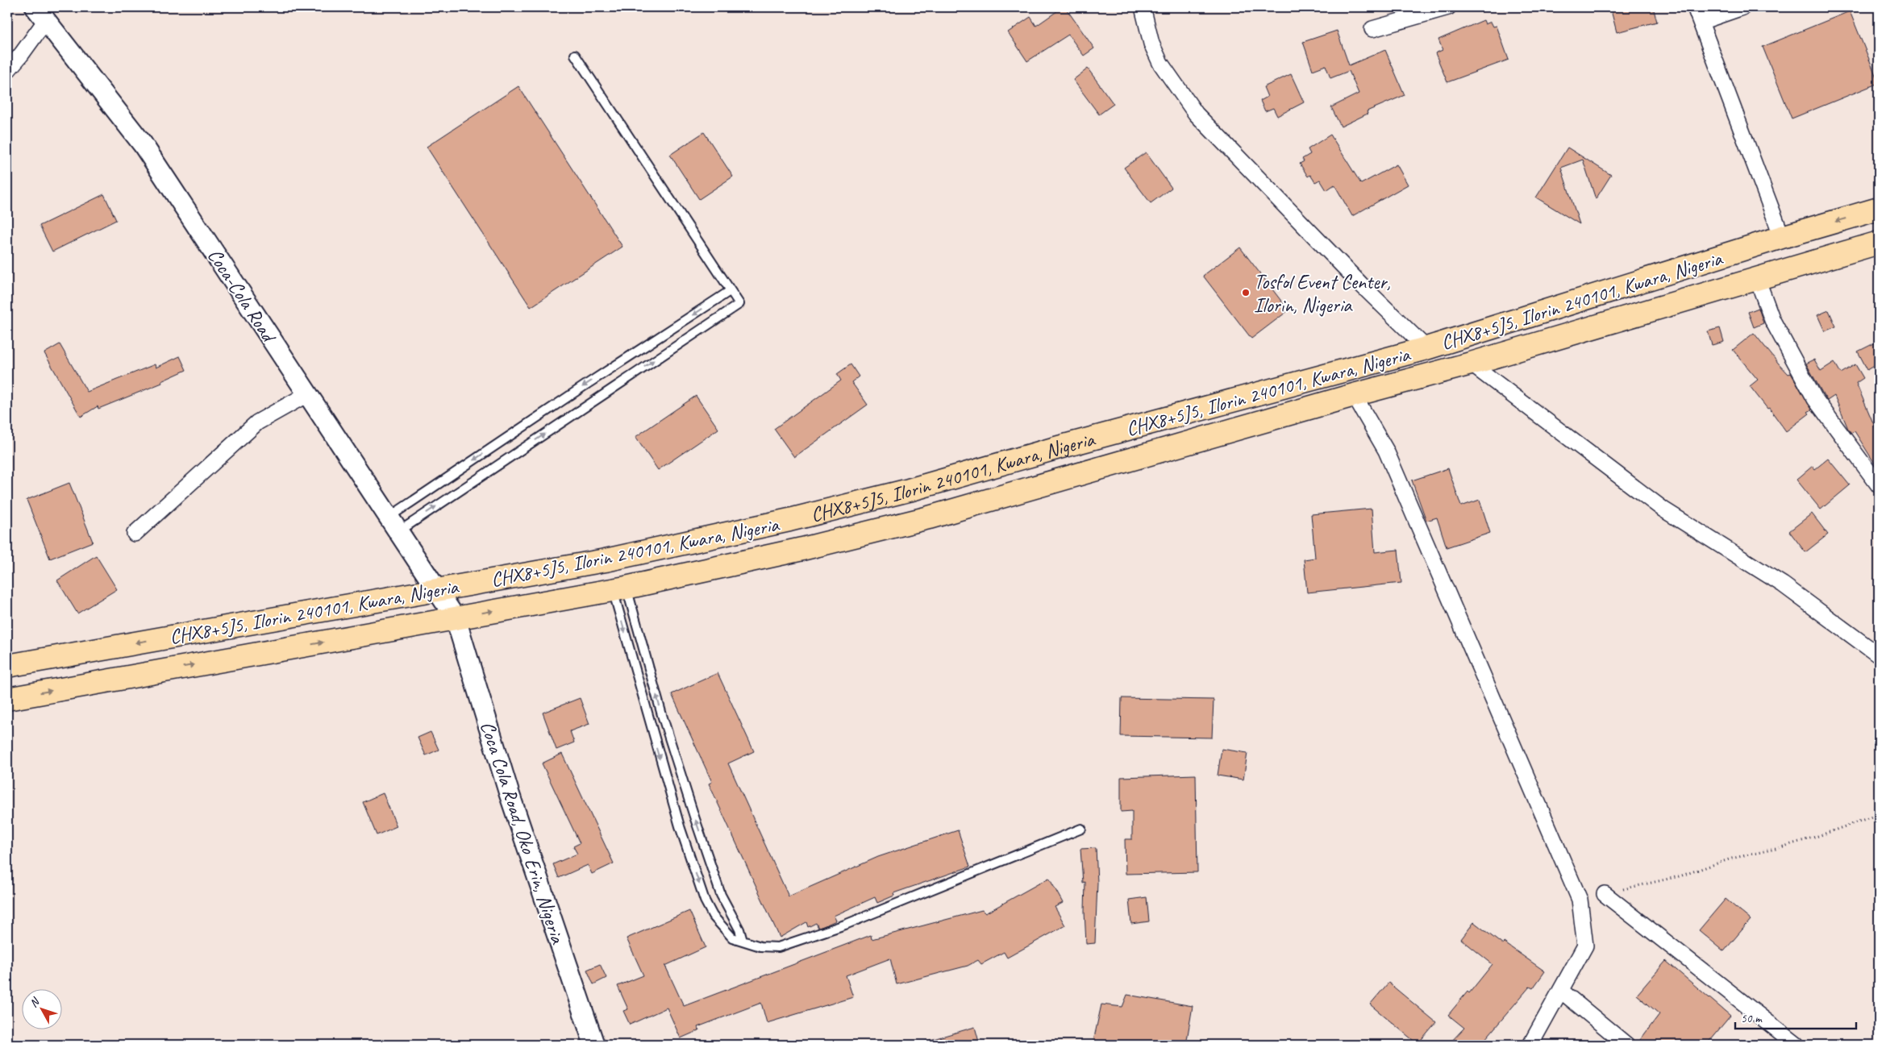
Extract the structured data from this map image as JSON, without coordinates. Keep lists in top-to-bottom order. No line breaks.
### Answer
{"streets":{"main road":["CHX8+5J5, Ilorin 240101, Kwara, Nigeria"],"street":["Coca-Cola Road","Coca Cola Road, Oko Erin, Nigeria"]},"crossings":[["Coca-Cola Road","CHX8+5J5, Ilorin 240101, Kwara, Nigeria"],["Coca-Cola Road","Coca Cola Road, Oko Erin, Nigeria"],["CHX8+5J5, Ilorin 240101, Kwara, Nigeria","Coca Cola Road, Oko Erin, Nigeria"]],"places":["Tosfol Event Center, Ilorin, Nigeria"],"scale_bar":"50 m","north":"top left"}
